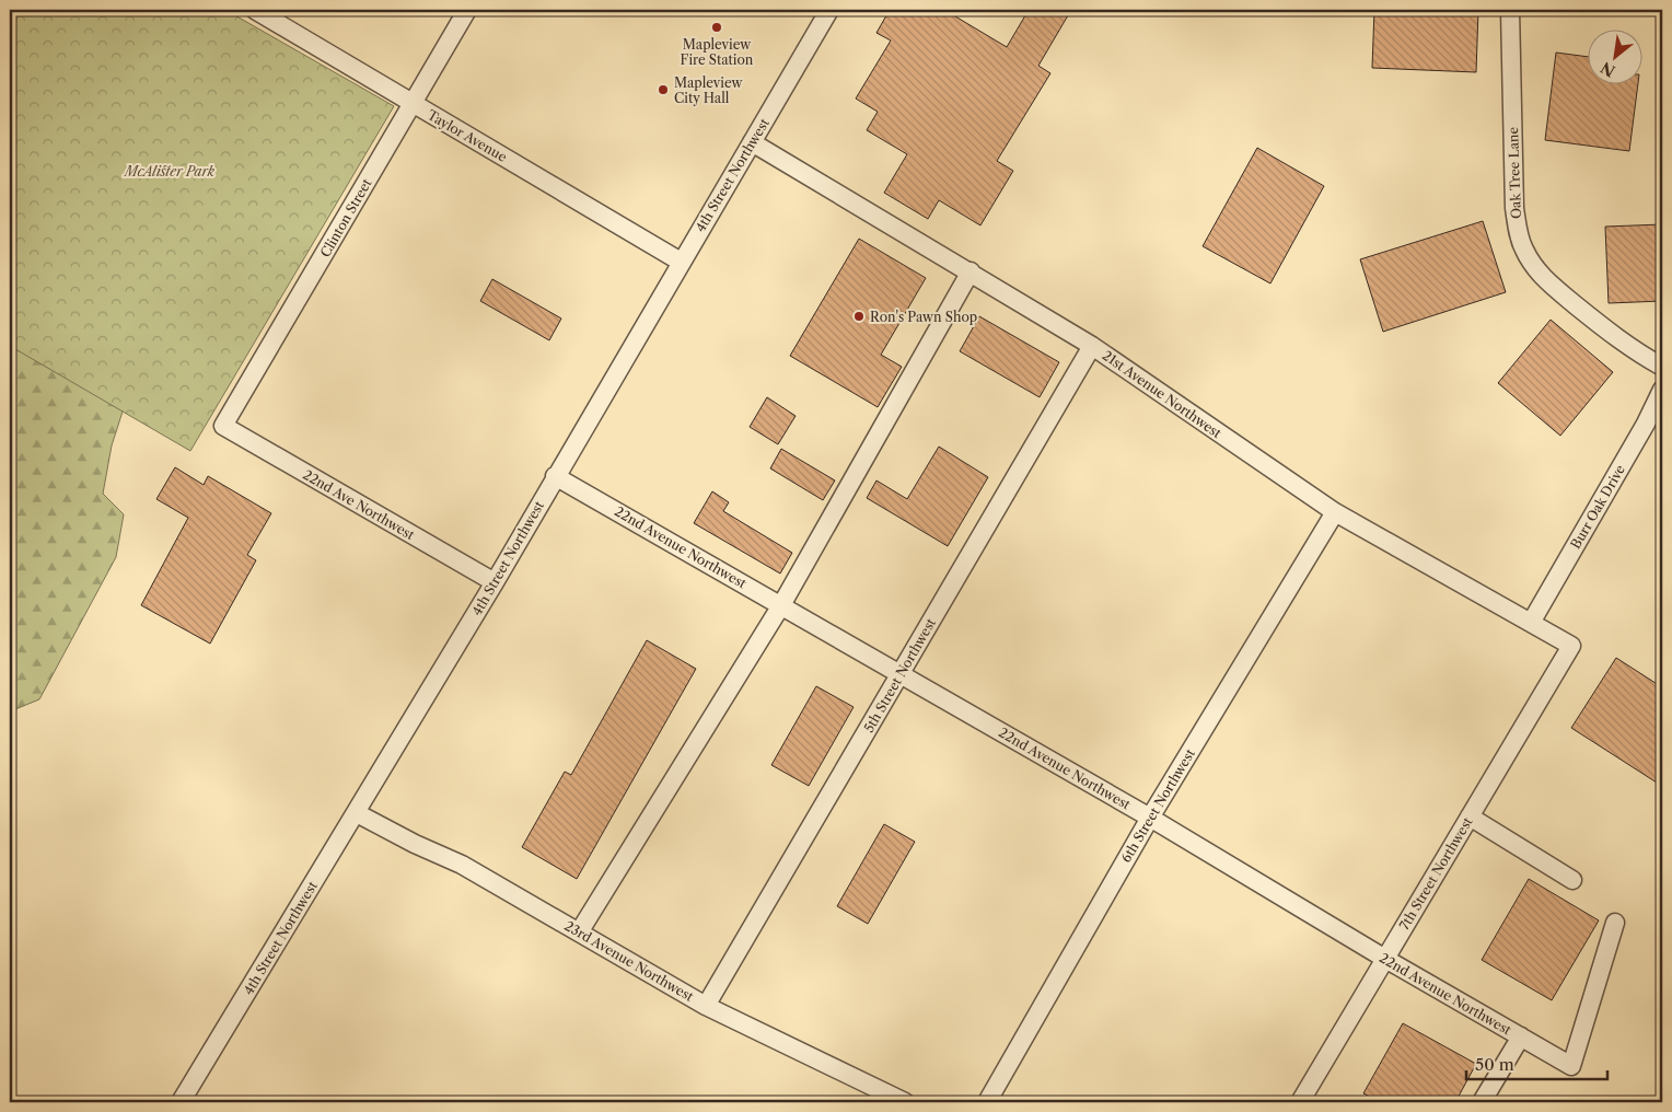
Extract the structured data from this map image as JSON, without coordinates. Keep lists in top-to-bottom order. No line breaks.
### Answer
{"streets":{"street":["Taylor Avenue","Oak Tree Lane","4th Street Northwest","Clinton Street","21st Avenue Northwest","22nd Ave Northwest","Burr Oak Drive","22nd Avenue Northwest","5th Street Northwest","6th Street Northwest","7th Street Northwest","23rd Avenue Northwest"]},"crossings":[["Taylor Avenue","4th Street Northwest"],["Taylor Avenue","Clinton Street"],["4th Street Northwest","21st Avenue Northwest"],["4th Street Northwest","22nd Ave Northwest"],["4th Street Northwest","22nd Avenue Northwest"],["4th Street Northwest","23rd Avenue Northwest"],["Clinton Street","22nd Ave Northwest"],["21st Avenue Northwest","Burr Oak Drive"],["21st Avenue Northwest","5th Street Northwest"],["21st Avenue Northwest","6th Street Northwest"],["21st Avenue Northwest","7th Street Northwest"],["22nd Avenue Northwest","5th Street Northwest"],["22nd Avenue Northwest","6th Street Northwest"],["22nd Avenue Northwest","7th Street Northwest"],["5th Street Northwest","23rd Avenue Northwest"]],"parks":["McAlister Park"],"places":["Mapleview Fire Station","Mapleview City Hall","Ron's Pawn Shop"],"scale_bar":"50 m","north":"bottom left"}
